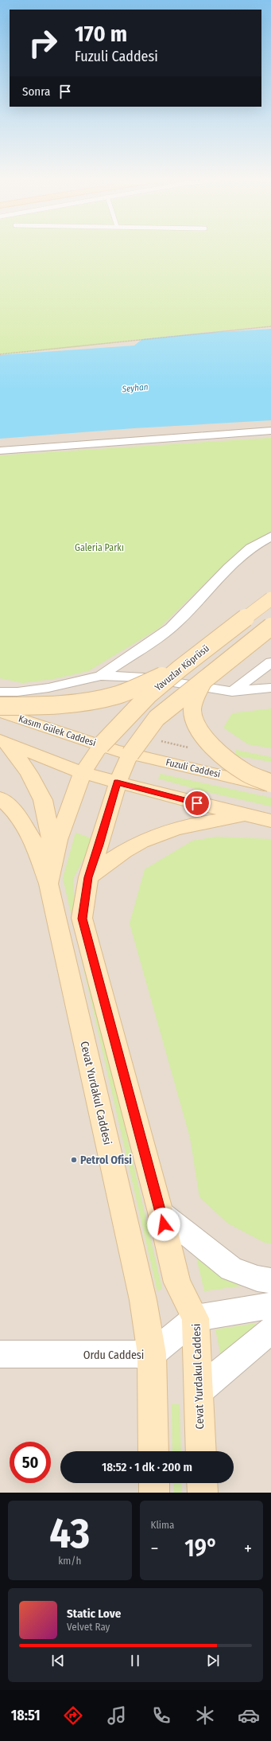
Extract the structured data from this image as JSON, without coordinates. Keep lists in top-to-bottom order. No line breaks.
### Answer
{"streets":{"main road":["Yavuzlar Köprüsü","Kasım Gülek Caddesi","Fuzuli Caddesi","Cevat Yurdakul Caddesi"],"street":["Ordu Caddesi"]},"crossings":[["Yavuzlar Köprüsü","Kasım Gülek Caddesi"],["Yavuzlar Köprüsü","Fuzuli Caddesi"],["Kasım Gülek Caddesi","Fuzuli Caddesi"],["Cevat Yurdakul Caddesi","Ordu Caddesi"]],"water":["Seyhan"],"parks":["Galeria Parkı"],"places":["Petrol Ofisi"],"page":{"turn":["170 m","Fuzuli Caddesi"],"then":"Sonra","limit":"50","trip":"18:52 · 1 dk · 200 m","tile":[["43","km/h"],"Klima"],"heat":["−","19°","+"],"song":["Static Love","Velvet Ray"],"tabs":"18:51"}}
